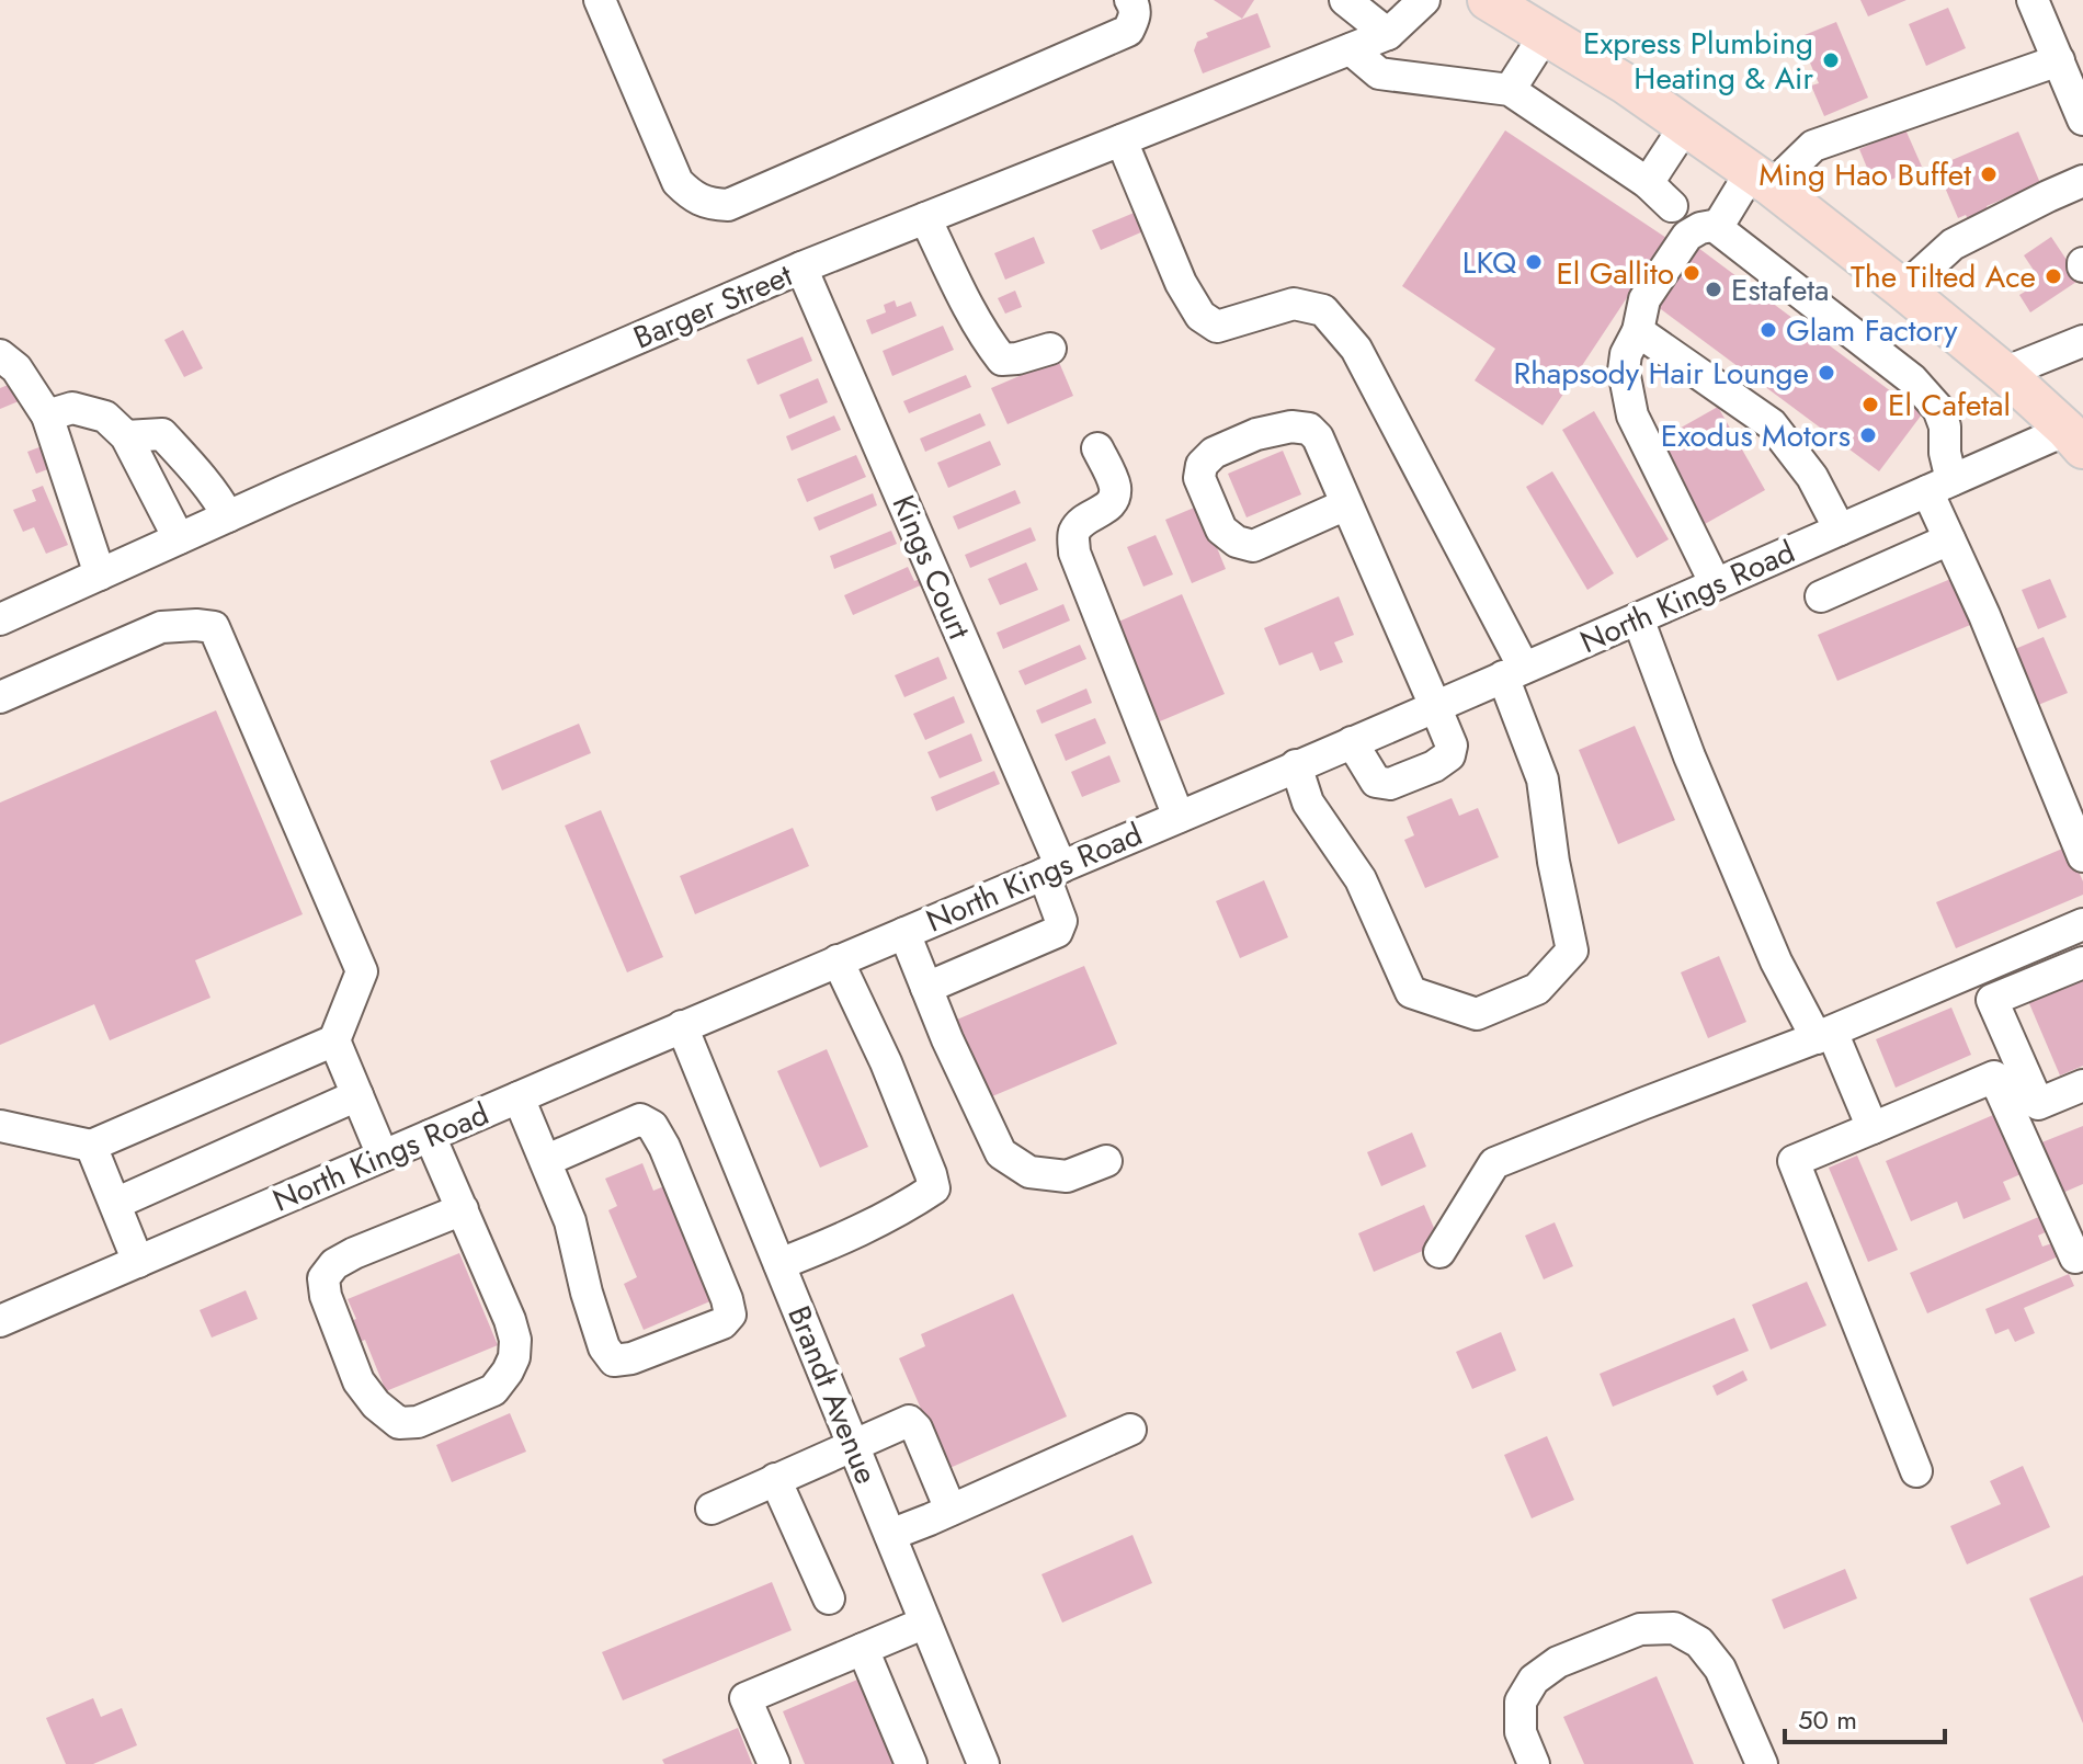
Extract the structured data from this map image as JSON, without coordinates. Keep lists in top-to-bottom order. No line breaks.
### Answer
{"streets":{"street":["Barger Street","Kings Court","North Kings Road","Brandt Avenue"]},"crossings":[["Barger Street","Kings Court"],["Kings Court","North Kings Road"],["North Kings Road","Brandt Avenue"]],"places":["Express Plumbing Heating & Air","Ming Hao Buffet","LKQ","El Gallito","The Tilted Ace","Estafeta","Glam Factory","Rhapsody Hair Lounge","El Cafetal","Exodus Motors"],"scale_bar":"50 m"}
